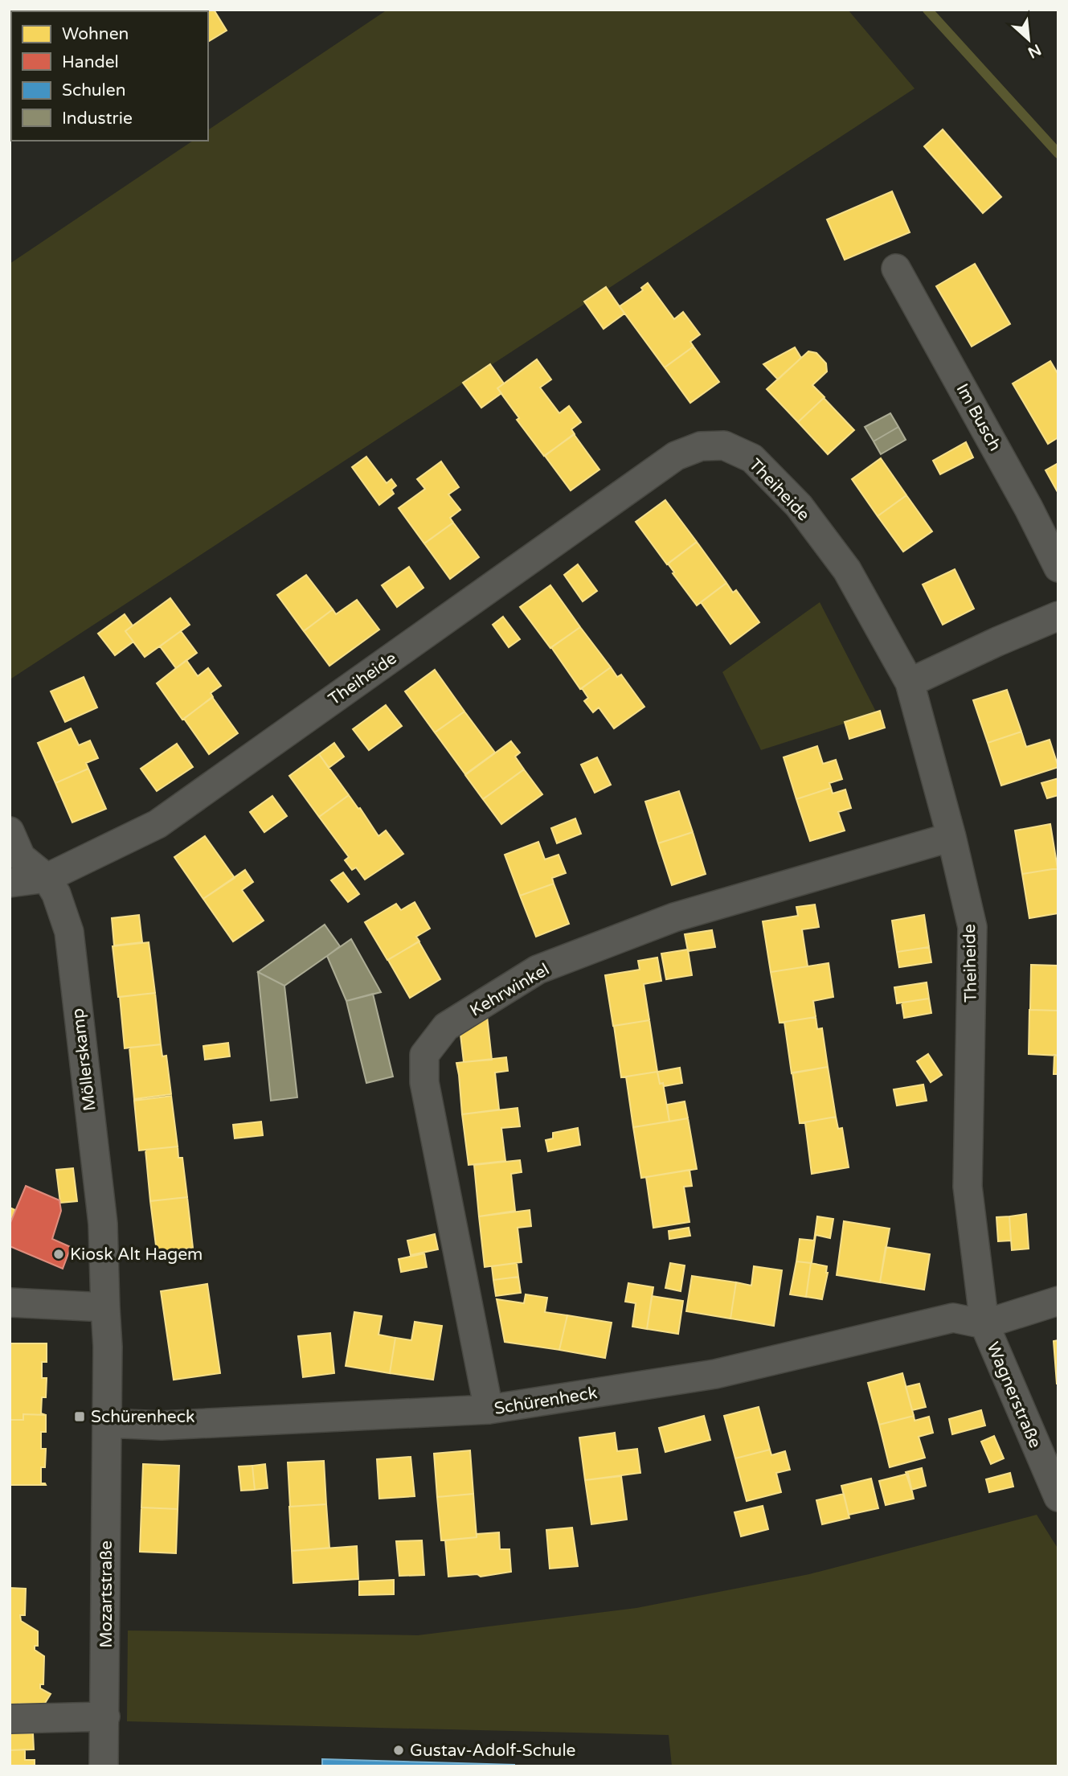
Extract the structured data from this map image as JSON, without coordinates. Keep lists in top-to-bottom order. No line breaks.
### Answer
{"streets":{"street":["Im Busch","Theiheide","Kehrwinkel","Möllerskamp","Wagnerstraße","Schürenheck","Mozartstraße"]},"crossings":[["Theiheide","Kehrwinkel"],["Theiheide","Möllerskamp"],["Theiheide","Wagnerstraße"],["Theiheide","Schürenheck"],["Kehrwinkel","Schürenheck"],["Wagnerstraße","Schürenheck"],["Schürenheck","Mozartstraße"]],"places":{"other":["Kiosk Alt Hagem","Gustav-Adolf-Schule"],"transit":["Schürenheck"]},"legend":["Wohnen","Handel","Schulen","Industrie"],"north":"bottom right"}
